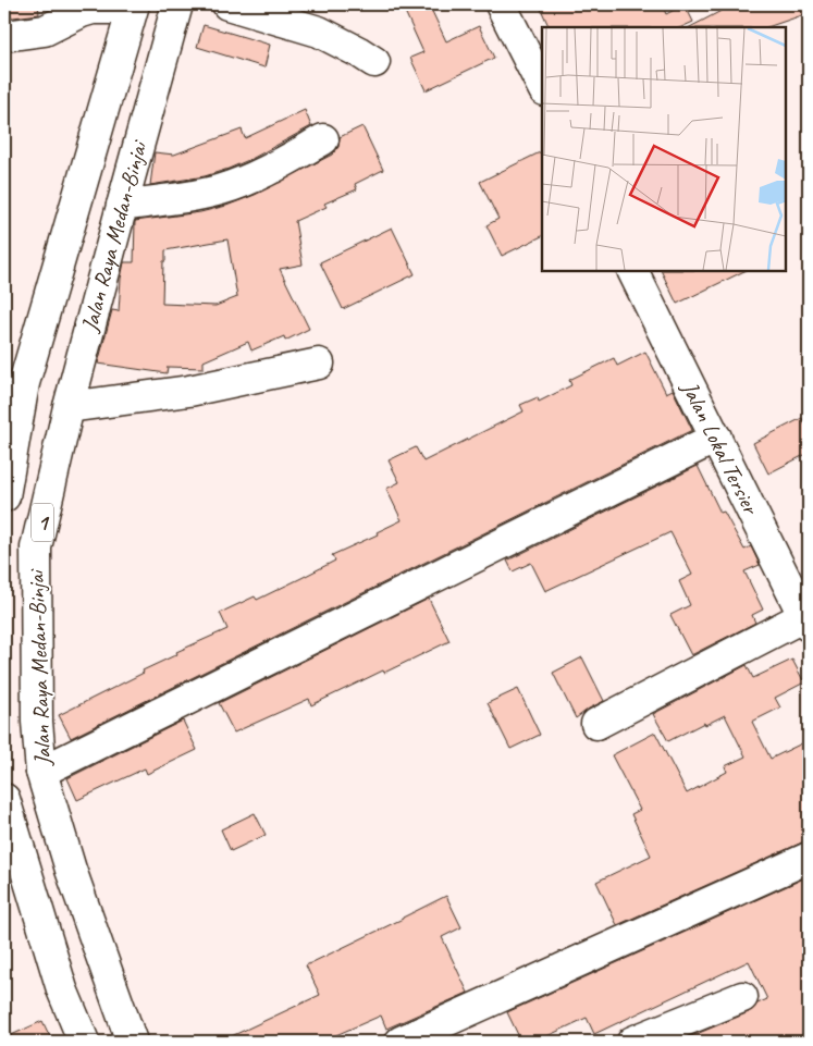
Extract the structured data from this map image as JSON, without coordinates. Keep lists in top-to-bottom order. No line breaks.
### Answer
{"streets":{"street":["Jalan Raya Medan-Binjai","Jalan Lokal Tersier","1"]}}
